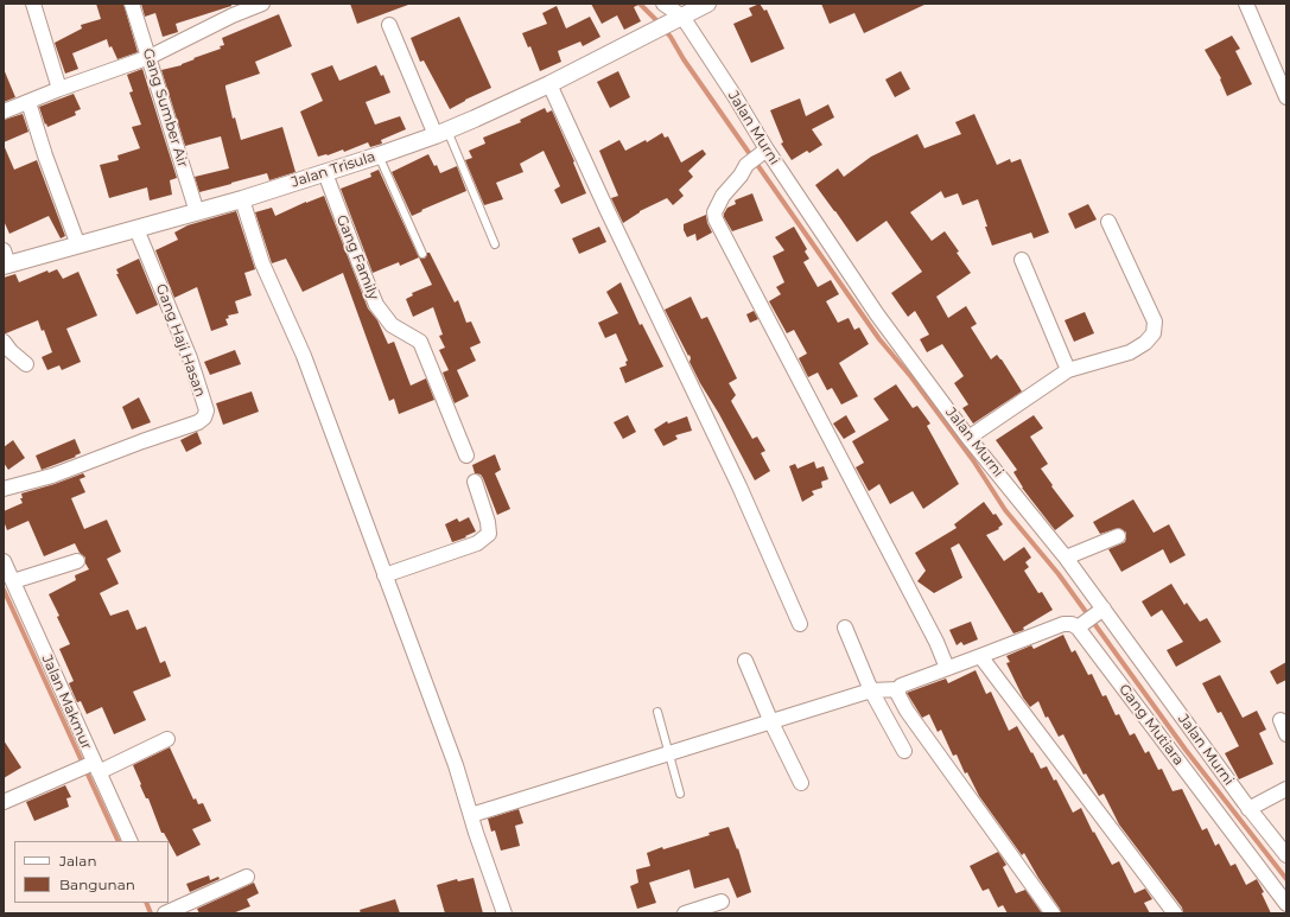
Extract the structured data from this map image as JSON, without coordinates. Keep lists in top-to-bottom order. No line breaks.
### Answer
{"streets":{"street":["Gang Sumber Air","Jalan Murni","Jalan Trisula","Gang Family","Gang Haji Hasan","Jalan Makmur","Gang Mutiara"]},"crossings":[["Gang Sumber Air","Jalan Trisula"],["Jalan Murni","Jalan Trisula"],["Jalan Murni","Gang Mutiara"],["Jalan Trisula","Gang Family"],["Jalan Trisula","Gang Haji Hasan"]],"legend":["Jalan","Bangunan"]}
